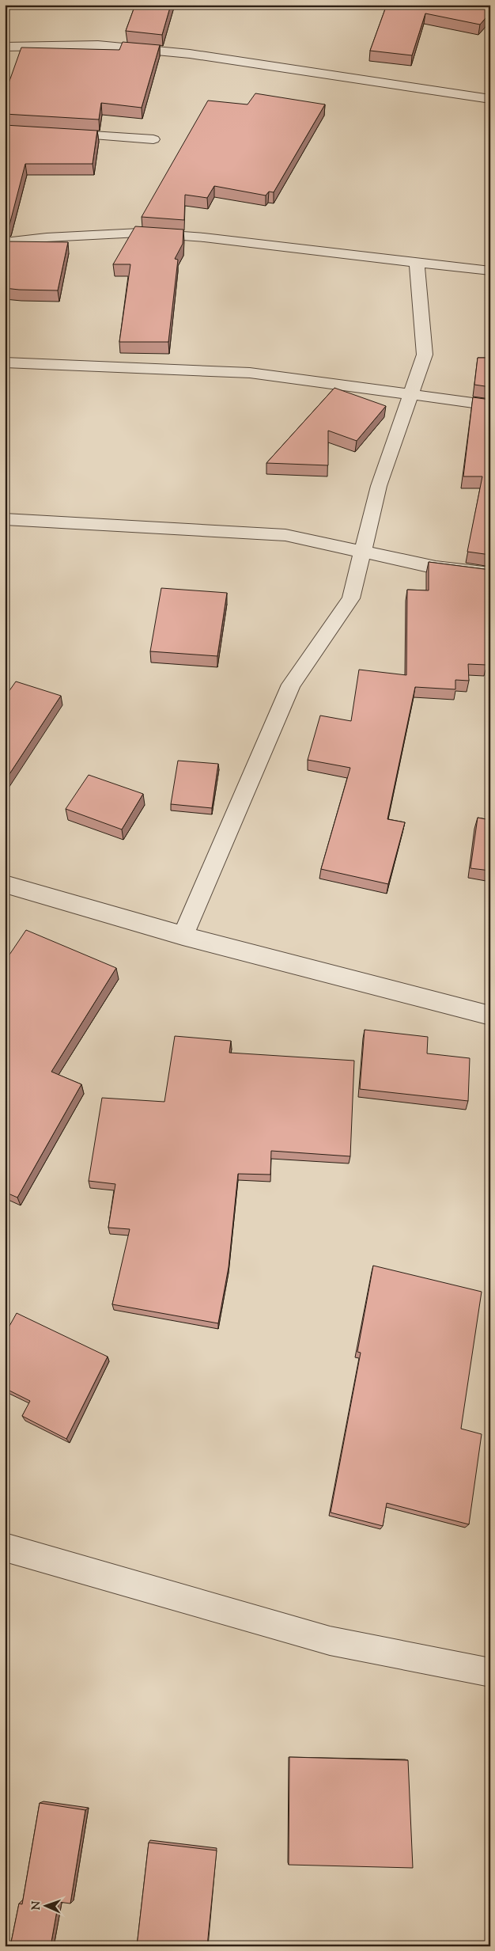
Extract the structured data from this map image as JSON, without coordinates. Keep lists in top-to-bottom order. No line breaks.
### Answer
{"north":"left"}
